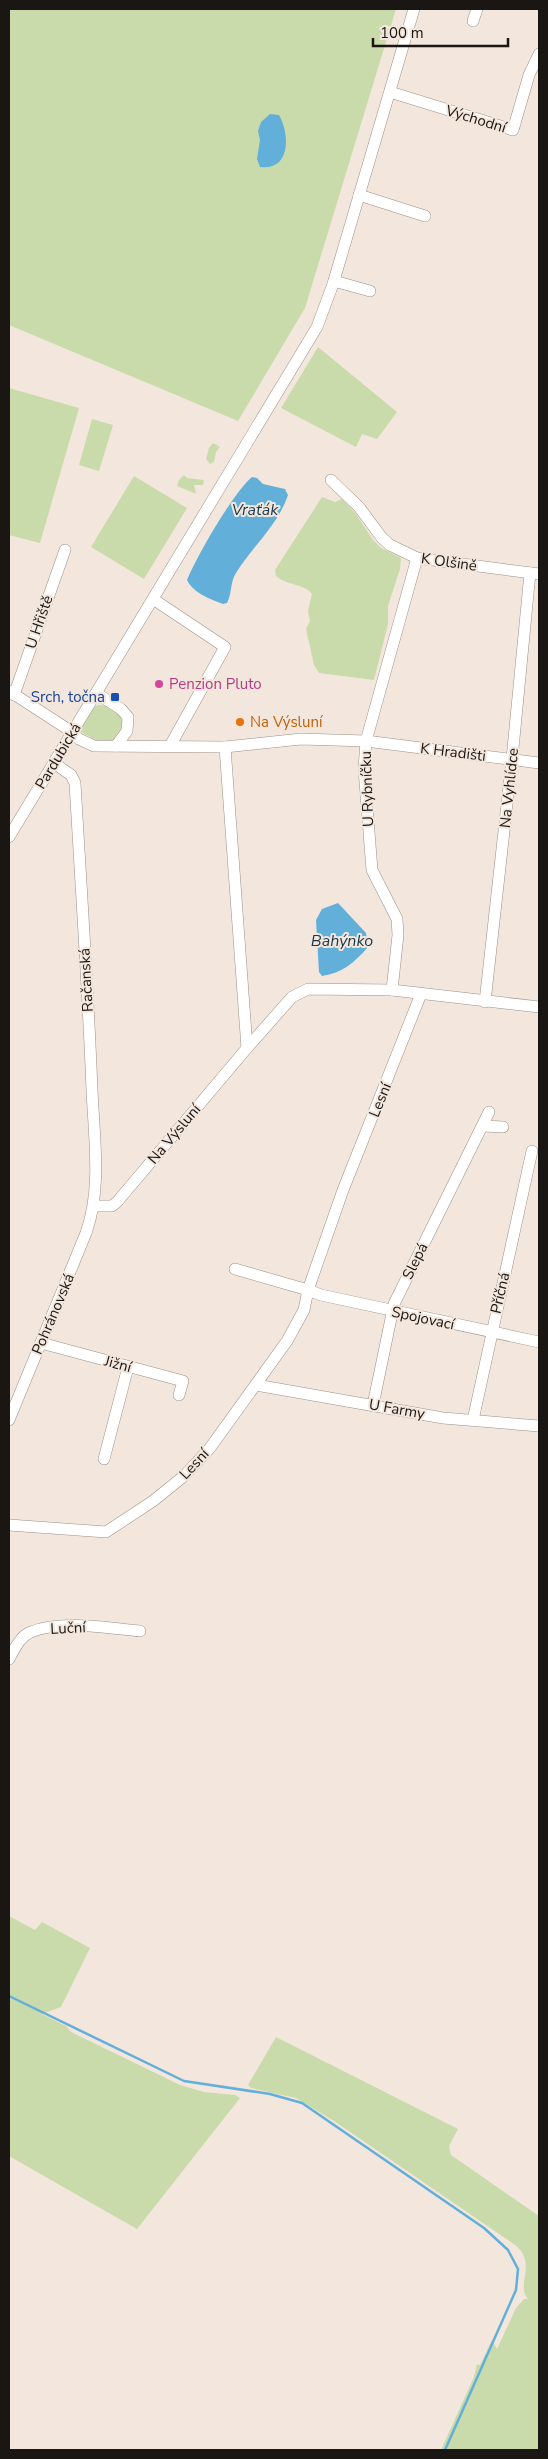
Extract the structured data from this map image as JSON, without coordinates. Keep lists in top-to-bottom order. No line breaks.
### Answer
{"streets":{"street":["Východní","K Olšině","U Hřiště","K Hradišti","Pardubická","Na Vyhlídce","U Rybníčku","Račanská","Lesní","Na Výsluní","Slepá","Příčná","Pohránovská","Spojovací","Jižní","U Farmy","Luční"]},"crossings":[["Východní","Pardubická"],["K Olšině","Na Vyhlídce"],["K Olšině","U Rybníčku"],["U Hřiště","Pardubická"],["K Hradišti","Na Vyhlídce"],["K Hradišti","U Rybníčku"],["Pardubická","Račanská"],["Na Vyhlídce","Na Výsluní"],["U Rybníčku","Na Výsluní"],["Račanská","Na Výsluní"],["Račanská","Pohránovská"],["Lesní","Na Výsluní"],["Lesní","Spojovací"],["Lesní","U Farmy"],["Na Výsluní","Pohránovská"],["Slepá","Spojovací"],["Slepá","U Farmy"],["Příčná","Spojovací"],["Příčná","U Farmy"],["Pohránovská","Jižní"]],"water":["Vraťák","Bahýnko"],"places":{"other":["Penzion Pluto","Na Výsluní"],"transit":["Srch, točna"]},"scale_bar":"100 m"}
